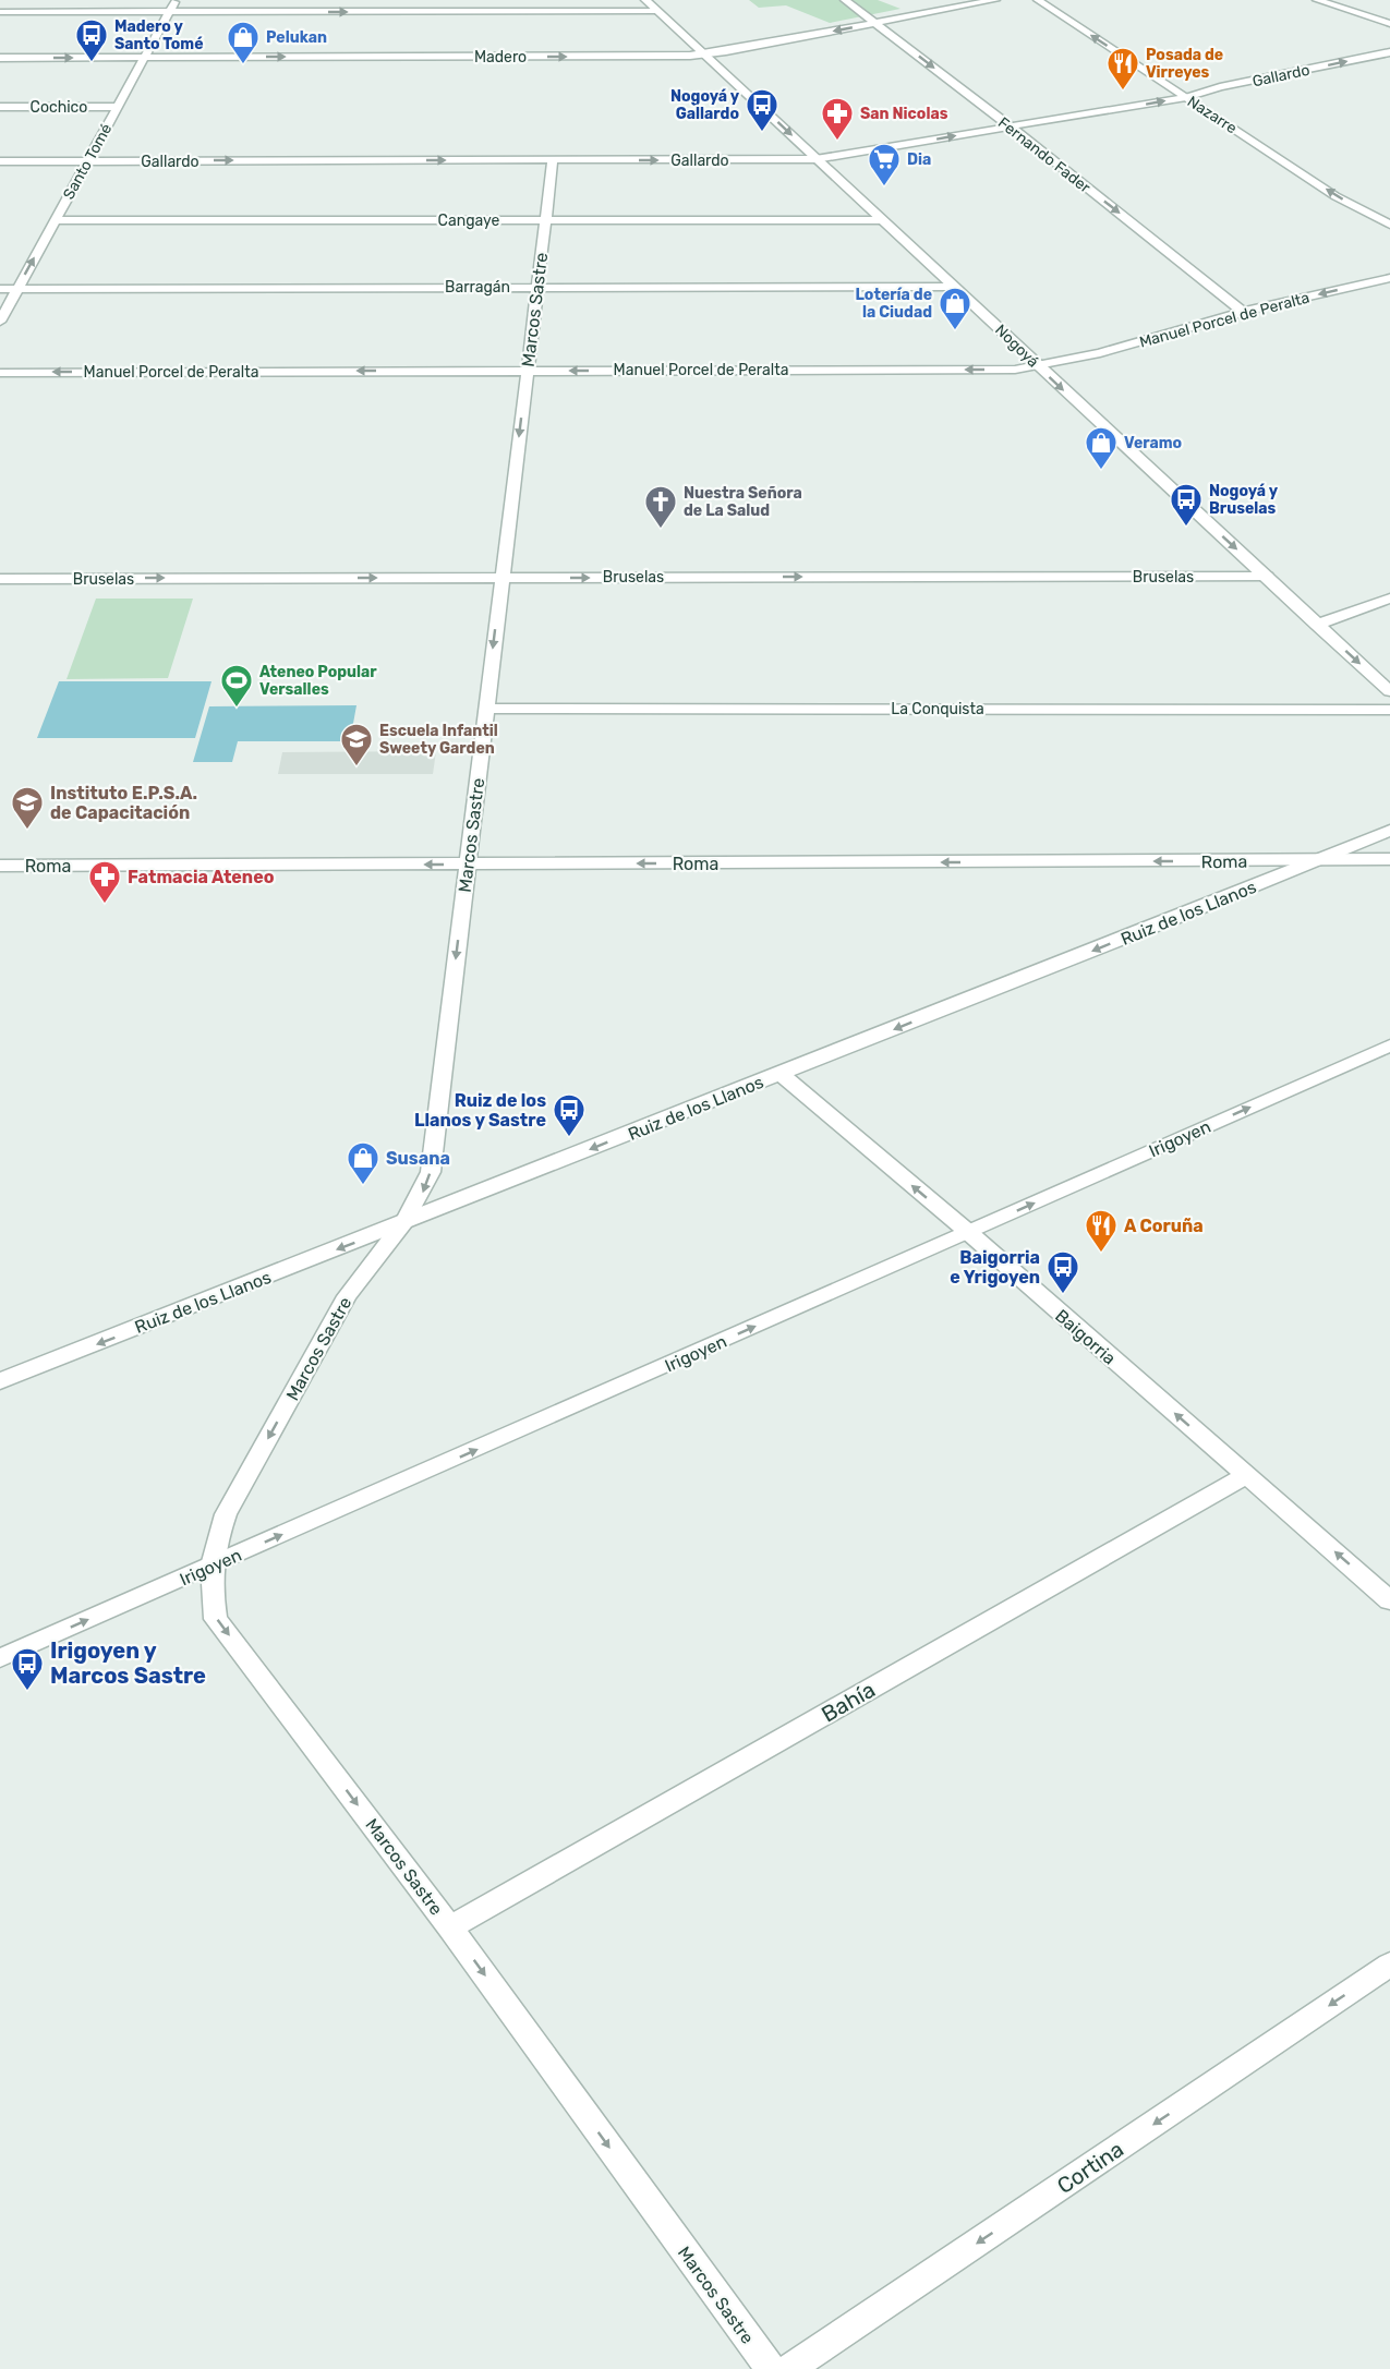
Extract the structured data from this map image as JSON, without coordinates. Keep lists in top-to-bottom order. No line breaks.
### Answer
{"streets":{"street":["Madero","Gallardo","Cochico","Nazarre","Fernando Fader","Santo Tomé","Cangaye","Barragán","Marcos Sastre","Manuel Porcel de Peralta","Nogoyá","Bruselas","La Conquista","Roma","Ruiz de los Llanos","Irigoyen","Baigorria","Bahía","Cortina"]},"crossings":[["Madero","Fernando Fader"],["Madero","Santo Tomé"],["Madero","Nogoyá"],["Gallardo","Nazarre"],["Gallardo","Fernando Fader"],["Gallardo","Santo Tomé"],["Gallardo","Marcos Sastre"],["Gallardo","Nogoyá"],["Cochico","Santo Tomé"],["Fernando Fader","Manuel Porcel de Peralta"],["Santo Tomé","Cangaye"],["Santo Tomé","Barragán"],["Cangaye","Marcos Sastre"],["Cangaye","Nogoyá"],["Barragán","Marcos Sastre"],["Barragán","Nogoyá"],["Marcos Sastre","Manuel Porcel de Peralta"],["Marcos Sastre","Bruselas"],["Marcos Sastre","La Conquista"],["Marcos Sastre","Roma"],["Marcos Sastre","Ruiz de los Llanos"],["Marcos Sastre","Irigoyen"],["Marcos Sastre","Bahía"],["Manuel Porcel de Peralta","Nogoyá"],["Nogoyá","Bruselas"],["Roma","Ruiz de los Llanos"],["Ruiz de los Llanos","Baigorria"],["Irigoyen","Baigorria"],["Baigorria","Bahía"]],"one_way":["Nazarre","Fernando Fader","Marcos Sastre","Manuel Porcel de Peralta","Nogoyá","Bruselas","Roma","Ruiz de los Llanos","Irigoyen","Baigorria","Cortina"],"places":{"bus stop":["Madero y Santo Tomé","Nogoyá y Gallardo","Nogoyá y Bruselas","Ruiz de los Llanos y Sastre","Baigorria e Yrigoyen","Irigoyen y Marcos Sastre"],"shop":["Pelukan","Lotería de la Ciudad","Veramo","Susana"],"restaurant":["Posada de Virreyes","A Coruña"],"pharmacy":["San Nicolas","Fatmacia Ateneo"],"supermarket":["Dia"],"church":["Nuestra Señora de La Salud"],"sports":["Ateneo Popular Versalles"],"school or university":["Escuela Infantil Sweety Garden","Instituto E.P.S.A. de Capacitación"]}}
